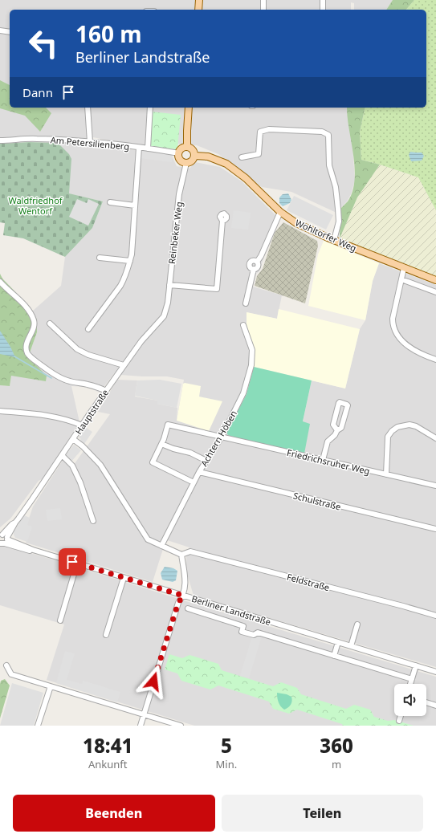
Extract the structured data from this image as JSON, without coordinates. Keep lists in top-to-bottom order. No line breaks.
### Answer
{"streets":{"main road":["Wohltorfer Weg"],"street":["Am Petersilienberg","Reinbeker Weg","Hauptstraße","Achtern Höben","Friedrichsruher Weg","Schulstraße","Feldstraße","Berliner Landstraße"]},"crossings":[["Am Petersilienberg","Reinbeker Weg"],["Am Petersilienberg","Wohltorfer Weg"],["Reinbeker Weg","Wohltorfer Weg"],["Reinbeker Weg","Hauptstraße"],["Hauptstraße","Berliner Landstraße"],["Achtern Höben","Friedrichsruher Weg"],["Achtern Höben","Schulstraße"]],"parks":["Waldfriedhof Wentorf"],"page":{"turn":["160 m","Berliner Landstraße"],"then":"Dann","eta":["18:41","Ankunft","5","Min.","360","m"],"buttons":["Beenden","Teilen"]}}
